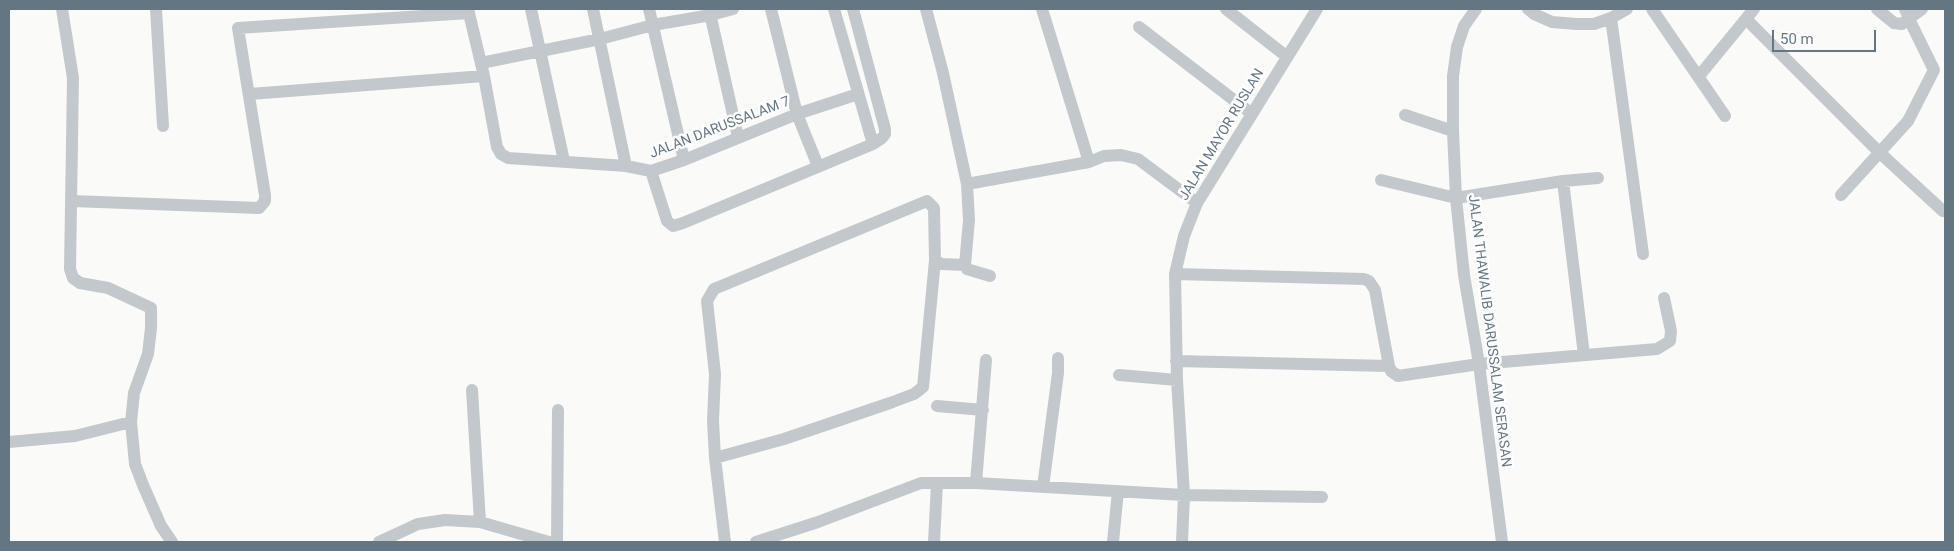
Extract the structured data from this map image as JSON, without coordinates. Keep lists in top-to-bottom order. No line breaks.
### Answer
{"streets":{"street":["JALAN DARUSSALAM 7","JALAN MAYOR RUSLAN","JALAN THAWALIB DARUSSALAM SERASAN"]},"scale_bar":"50 m"}
